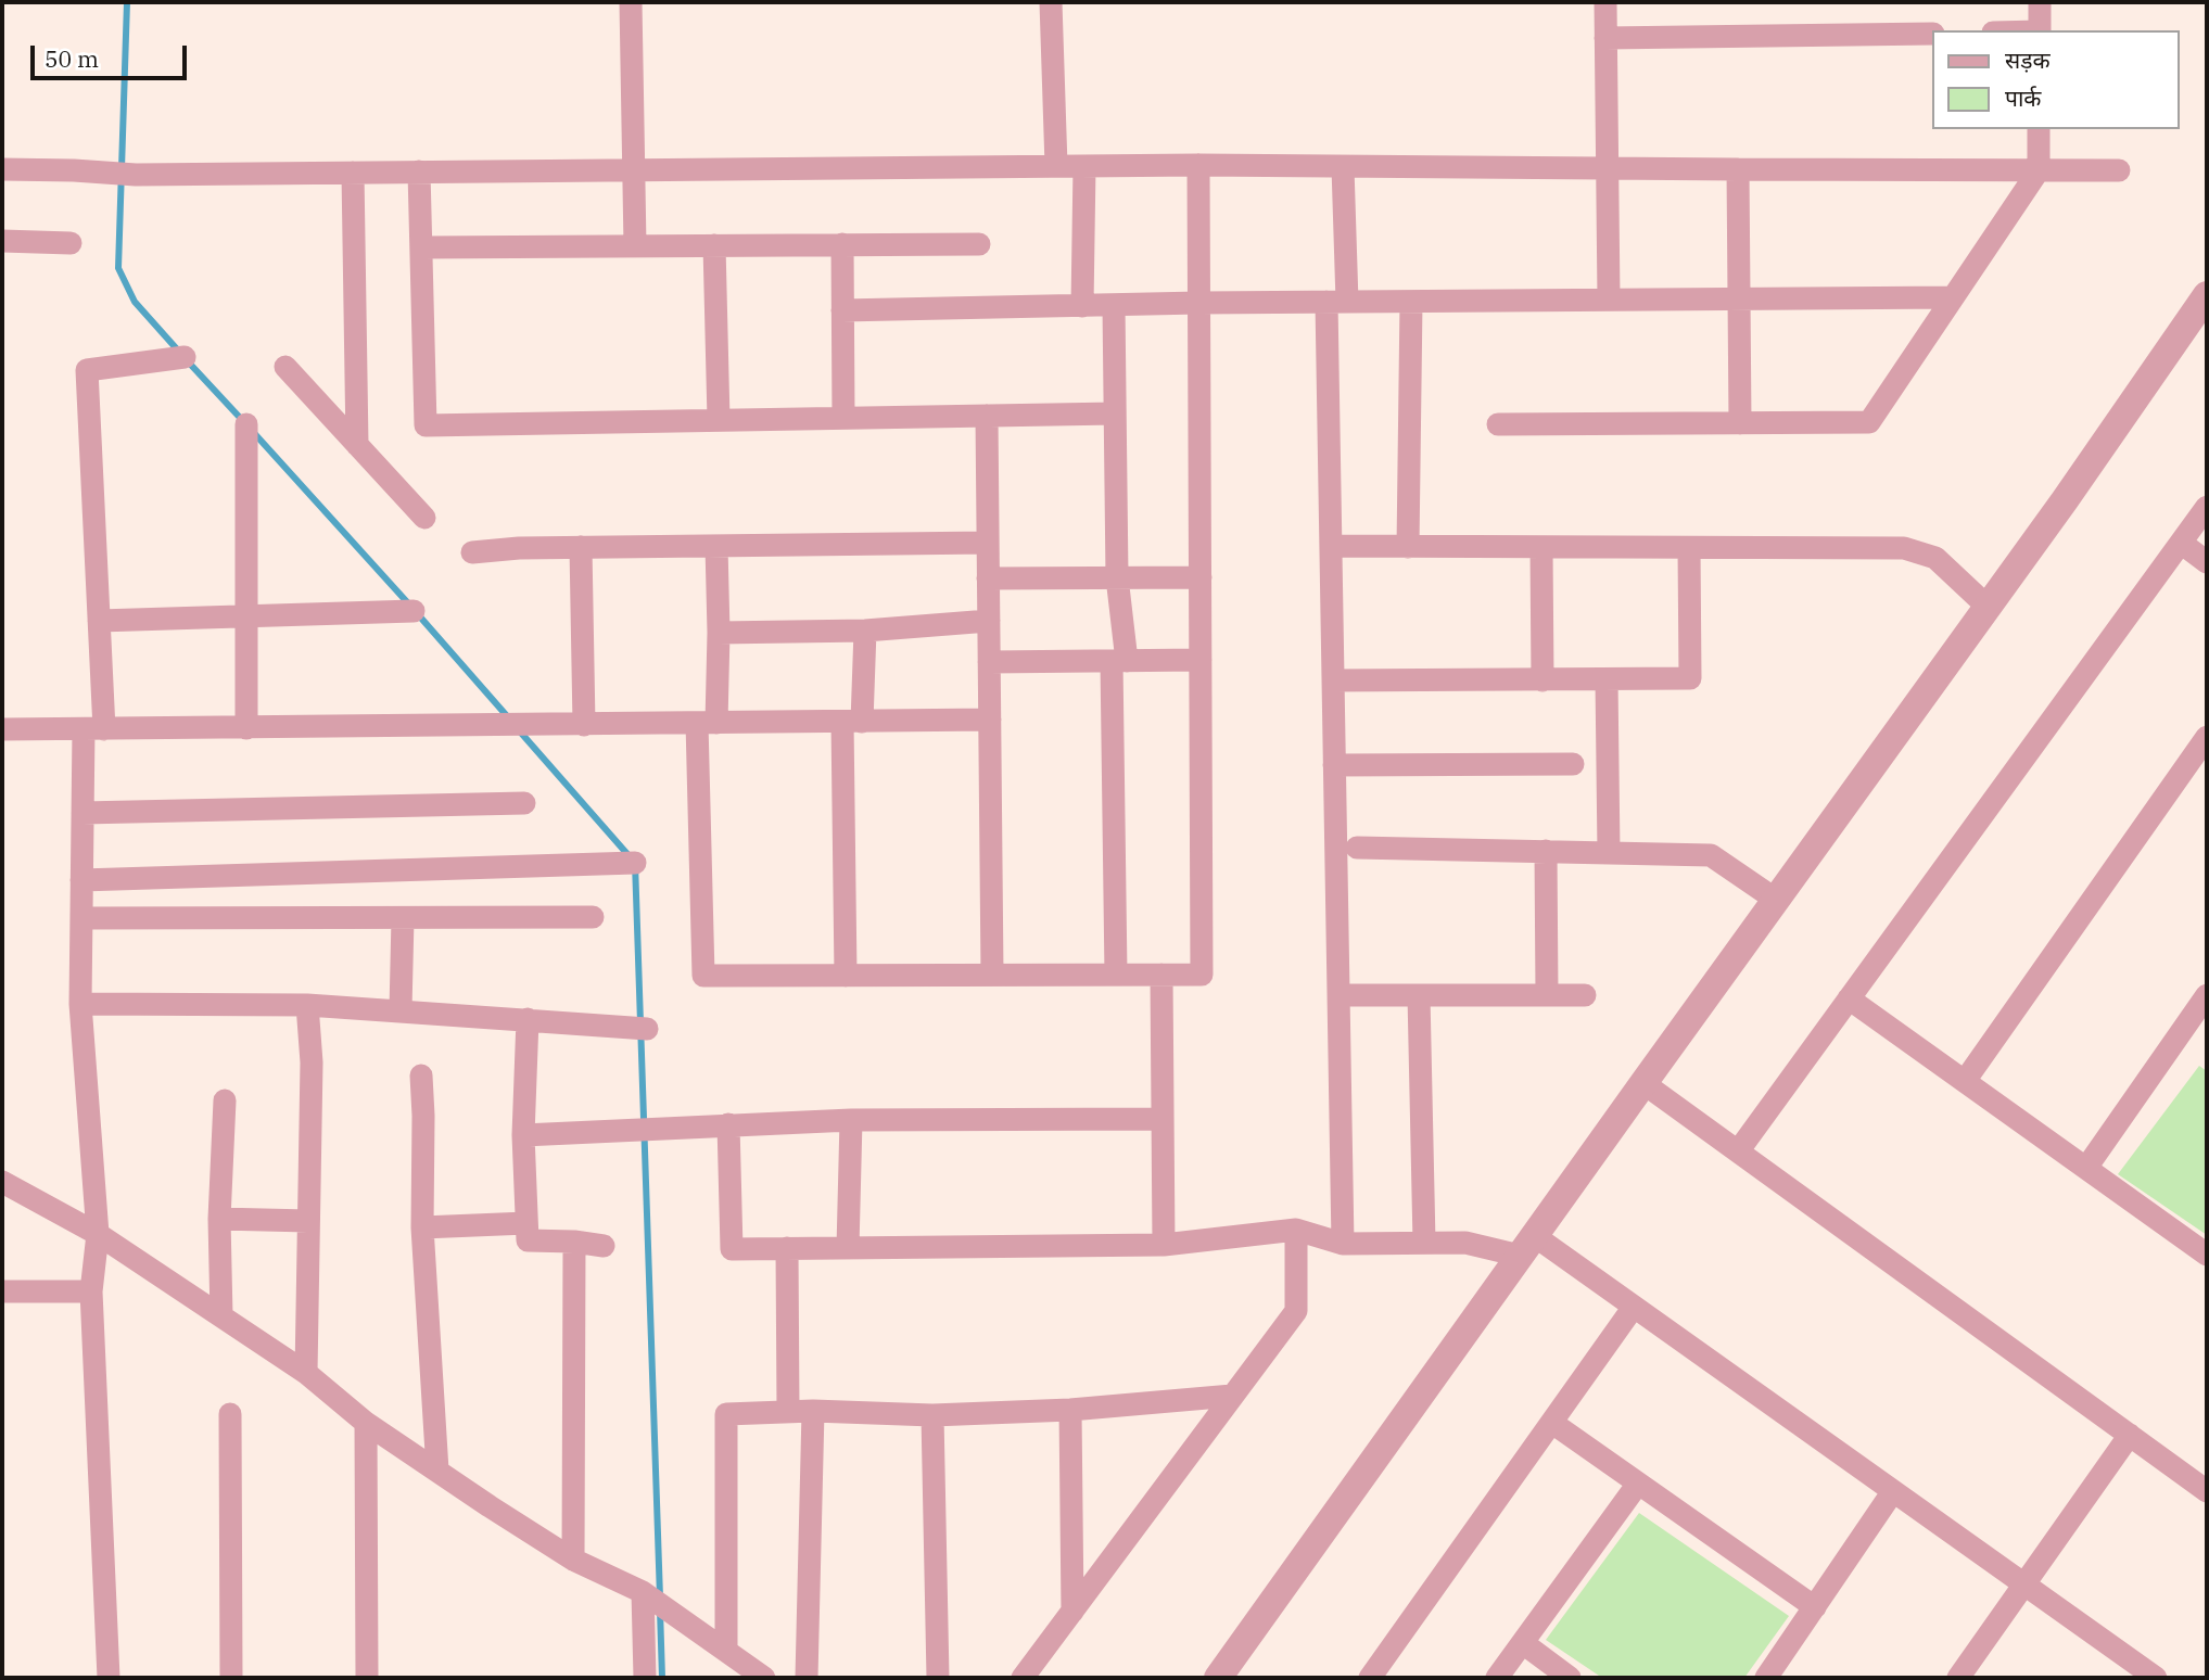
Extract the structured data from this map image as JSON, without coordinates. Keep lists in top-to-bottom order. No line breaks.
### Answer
{"legend":["सड़क","पार्क"],"scale_bar":"50 m"}
